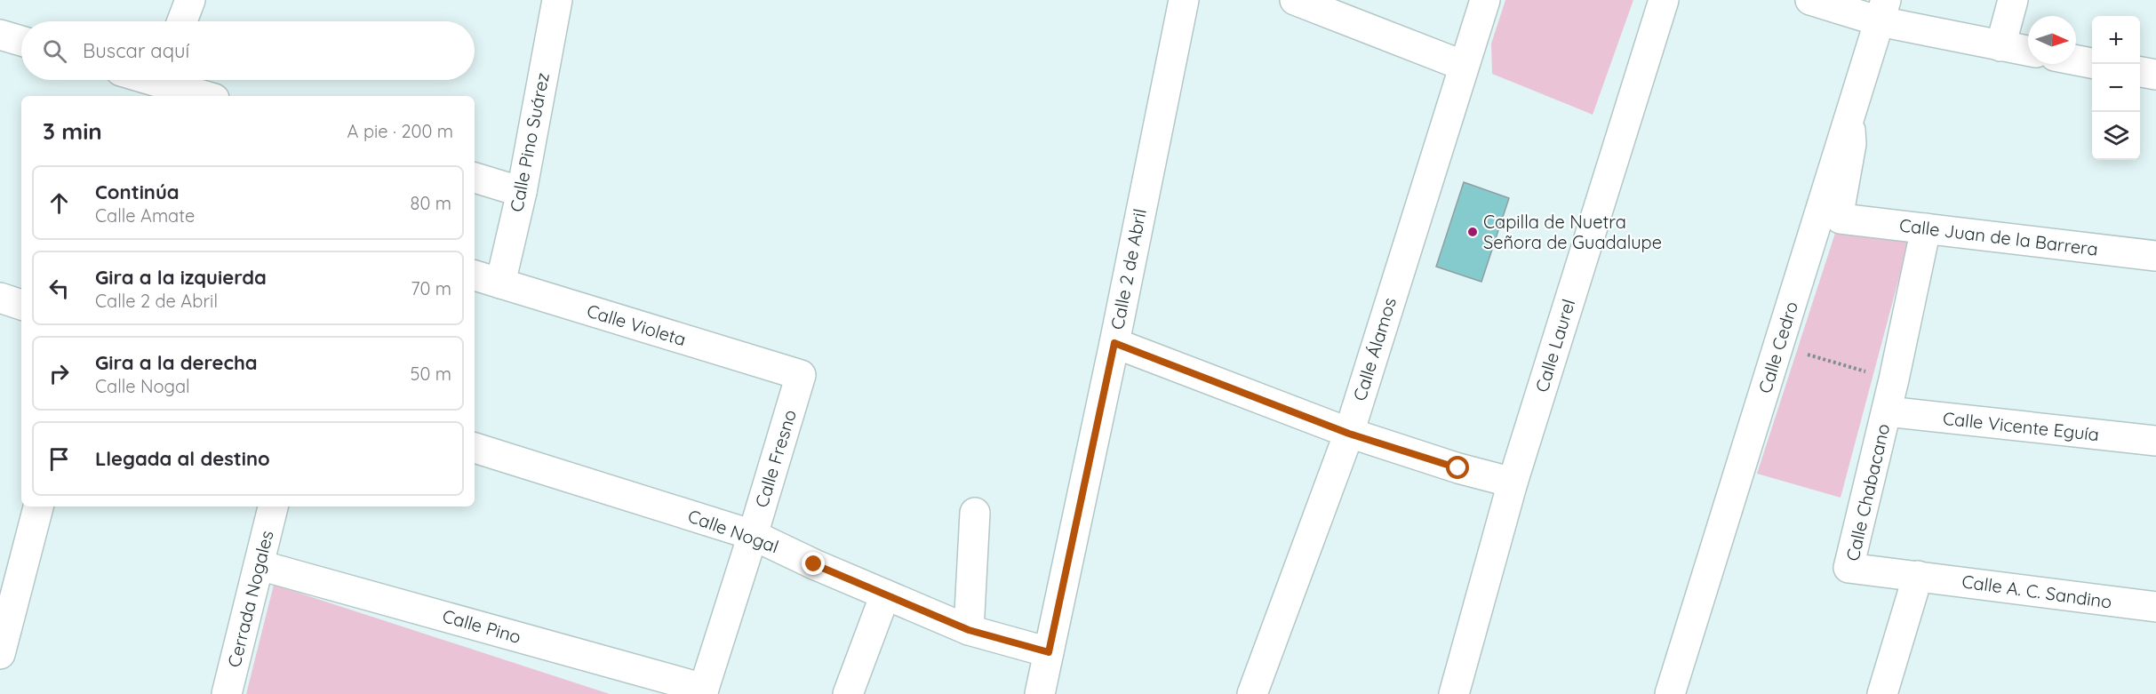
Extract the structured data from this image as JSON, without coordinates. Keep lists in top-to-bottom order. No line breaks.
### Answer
{"streets":{"street":["Calle Pino Suárez","Calle Juan de la Barrera","Calle 2 de Abril","Calle Violeta","Calle Laurel","Calle Cedro","Calle Álamos","Calle Vicente Eguía","Calle Fresno","Calle Chabacano","Calle Nogal","Calle A. C. Sandino","Cerrada Nogales","Calle Pino"]},"crossings":[["Calle Pino Suárez","Calle Violeta"],["Calle Juan de la Barrera","Calle Chabacano"],["Calle 2 de Abril","Calle Nogal"],["Calle Violeta","Calle Fresno"],["Calle Vicente Eguía","Calle Chabacano"],["Calle Fresno","Calle Nogal"],["Calle Fresno","Calle Pino"],["Calle Chabacano","Calle A. C. Sandino"],["Cerrada Nogales","Calle Pino"]],"places":["Capilla de Nuetra Señora de Guadalupe"],"north":"right","page":{"map_buttons":["+","−"],"search":"Buscar aquí","heading":["3 min","A pie · 200 m"],"list":[["Continúa","Calle Amate","80 m"],["Gira a la izquierda","Calle 2 de Abril","70 m"],["Gira a la derecha","Calle Nogal","50 m"],"Llegada al destino"]}}
